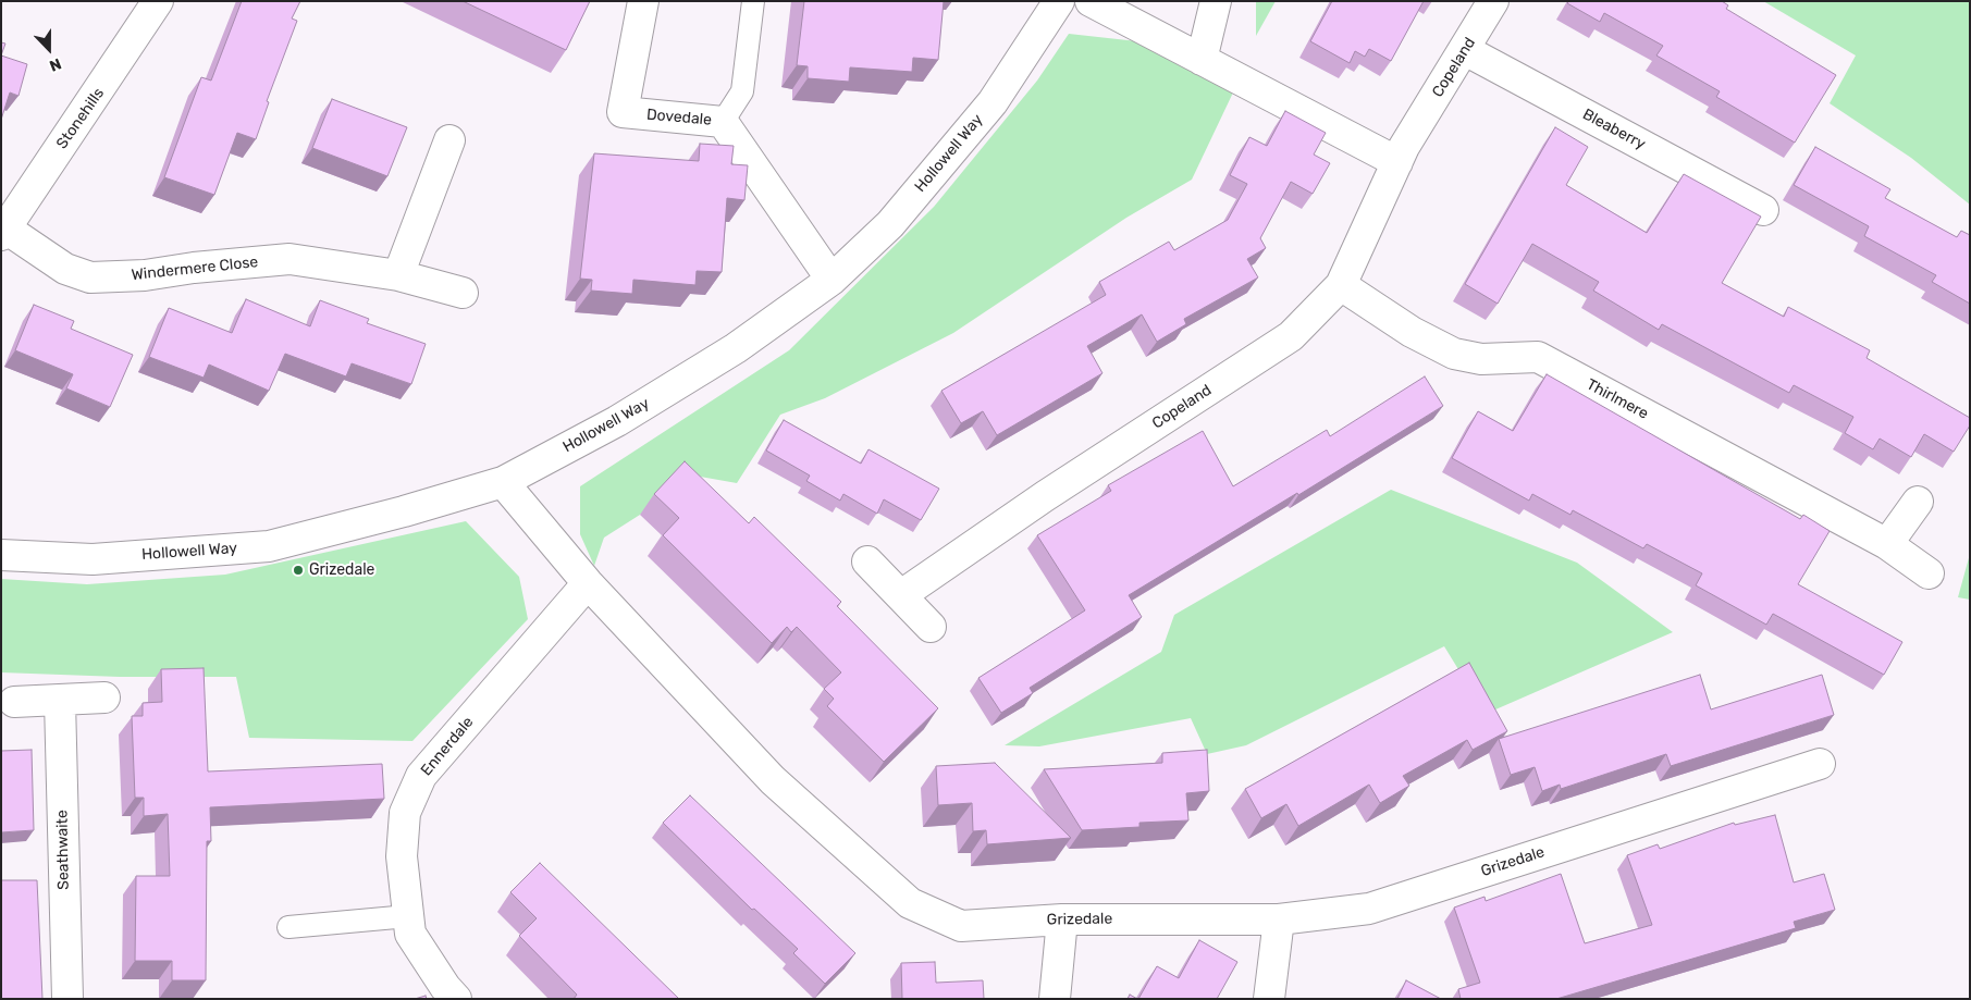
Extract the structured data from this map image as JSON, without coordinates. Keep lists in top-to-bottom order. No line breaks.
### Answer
{"streets":{"street":["Copeland","Dovedale","Stonehills","Bleaberry","Hollowell Way","Windermere Close","Thirlmere","Ennerdale","Seathwaite","Grizedale"]},"crossings":[["Copeland","Bleaberry"],["Copeland","Thirlmere"],["Dovedale","Hollowell Way"],["Stonehills","Windermere Close"],["Hollowell Way","Grizedale"],["Ennerdale","Grizedale"]],"places":["Grizedale"],"north":"bottom"}
